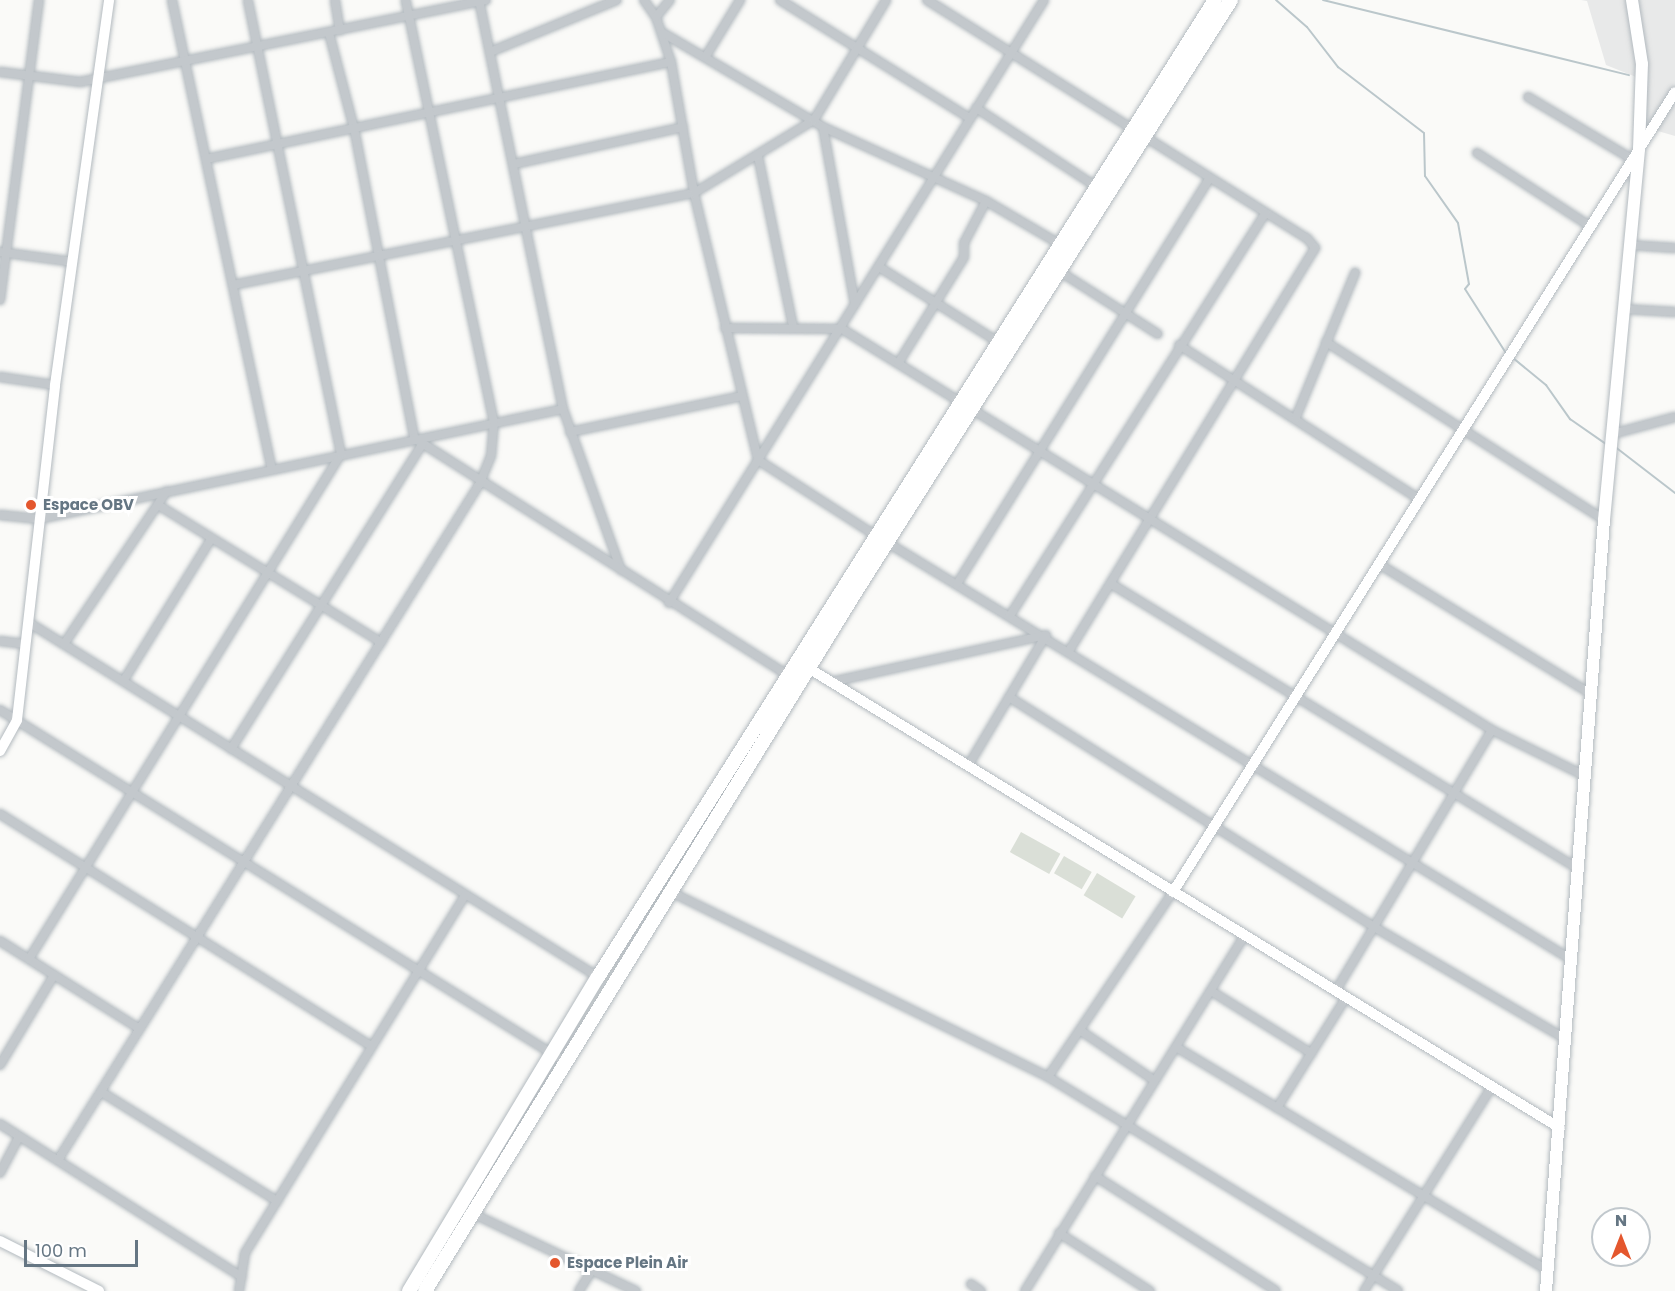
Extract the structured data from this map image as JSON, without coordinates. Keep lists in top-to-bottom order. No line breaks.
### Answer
{"places":["Espace OBV","Espace Plein Air"],"scale_bar":"100 m","north":"top"}
